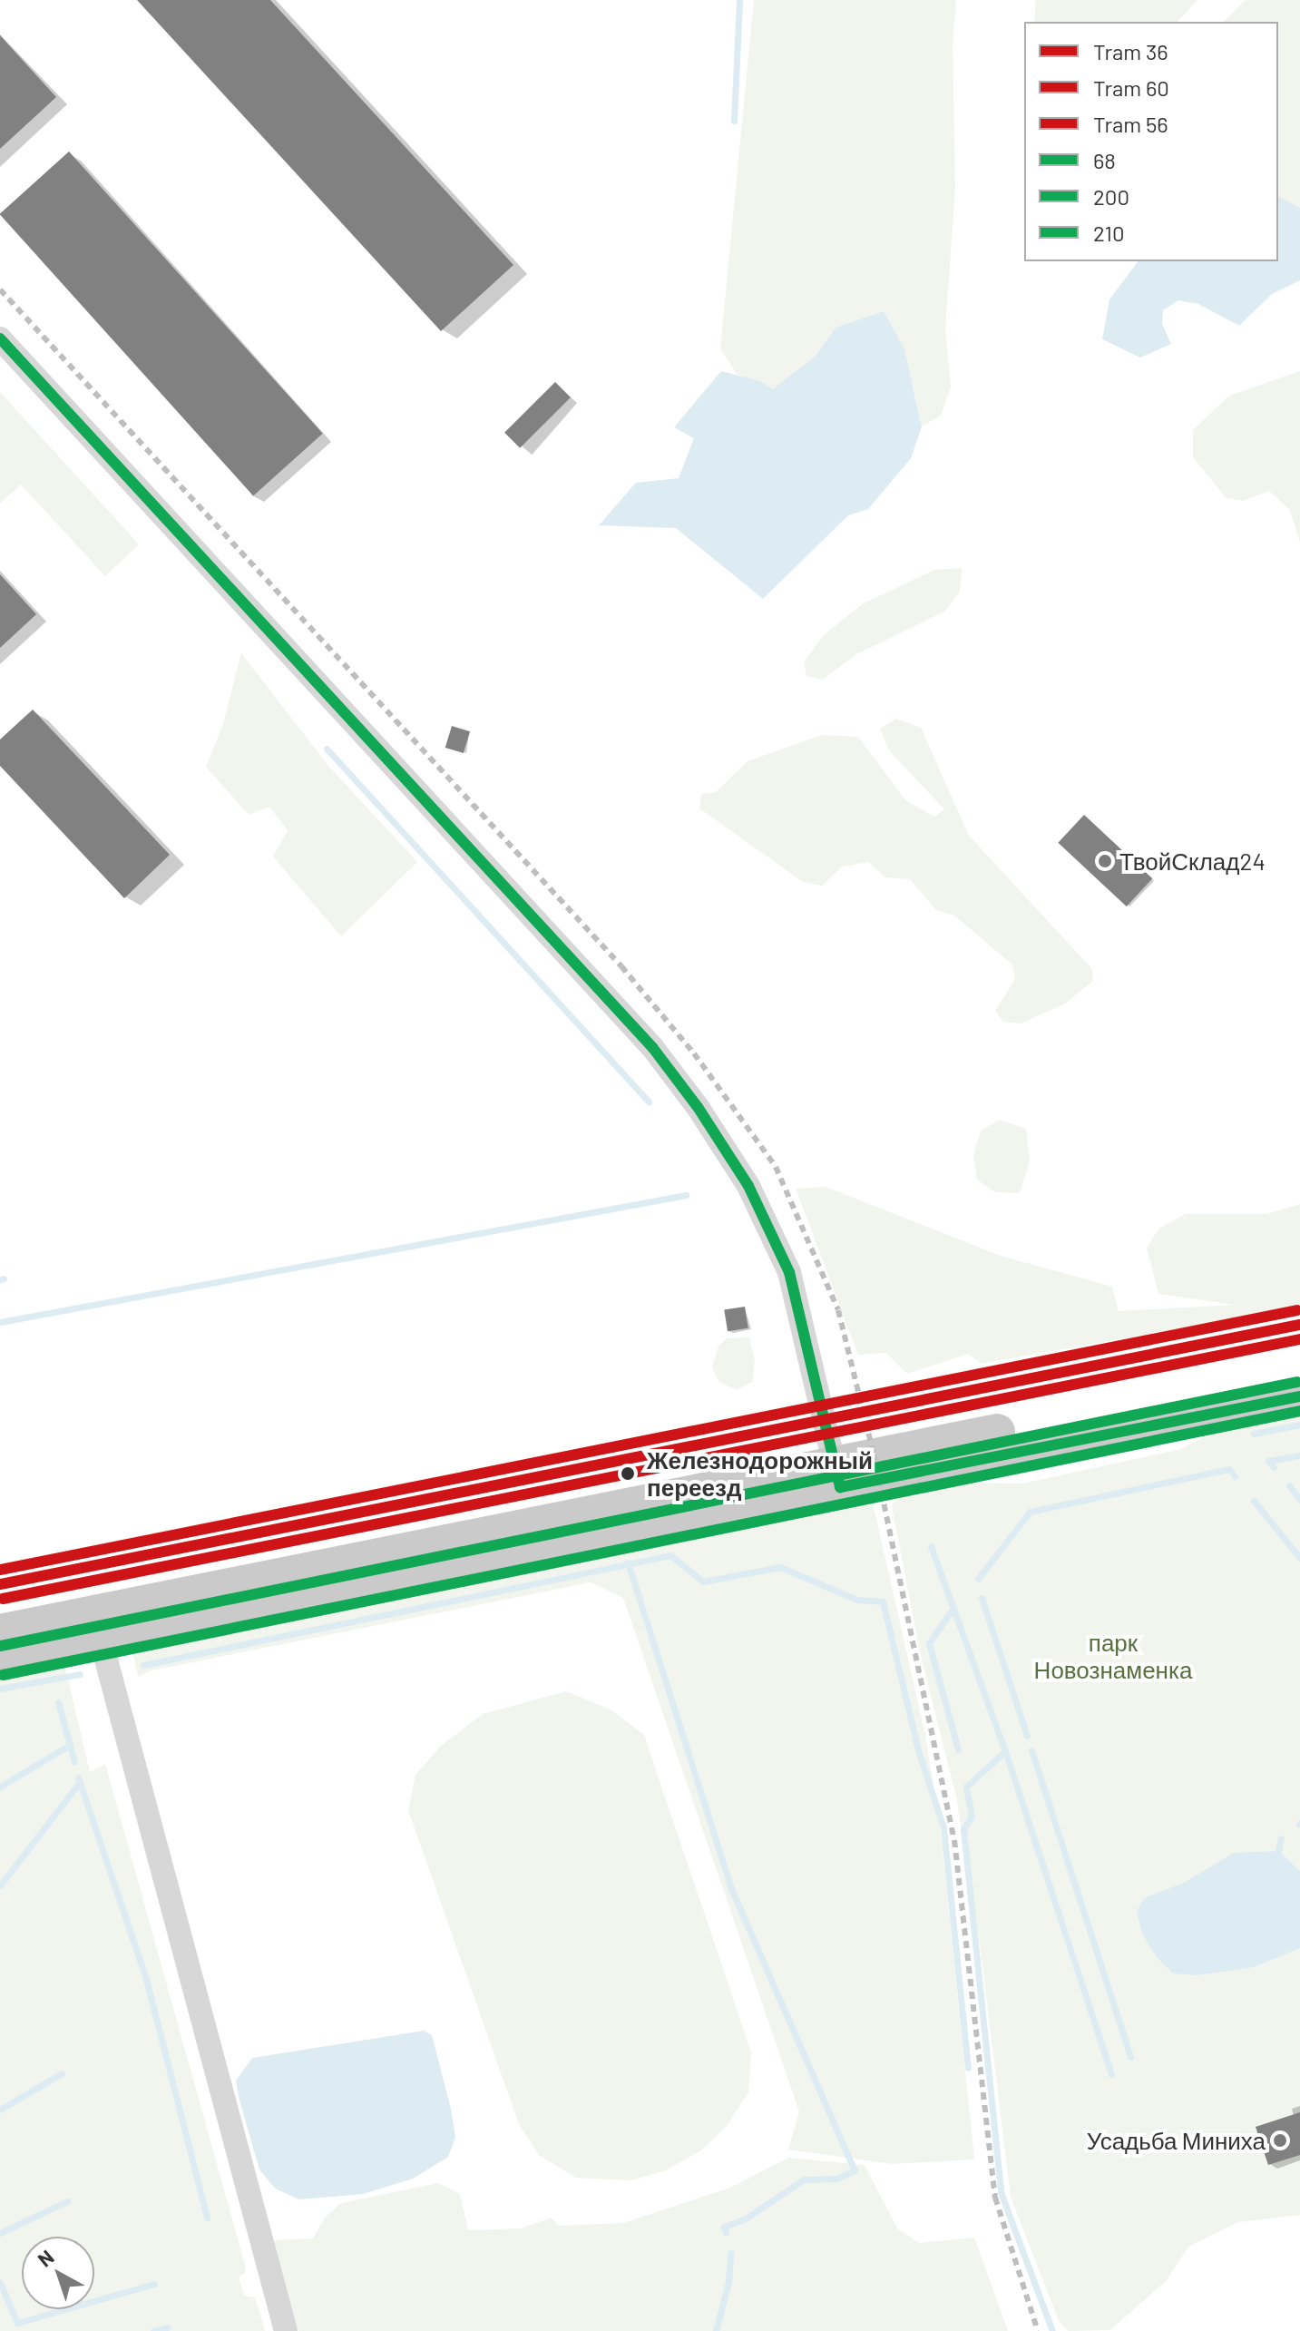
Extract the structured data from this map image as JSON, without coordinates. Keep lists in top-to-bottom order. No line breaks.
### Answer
{"parks":["парк Новознаменка"],"places":["ТвойСклад24","Железнодорожный переезд","Усадьба Миниха"],"lines":["transit line 68","tram line 56","tram line 36","tram line 60","transit line 210","transit line 200"],"legend":["Tram 36","Tram 60","Tram 56","68","200","210"],"north":"top left"}
